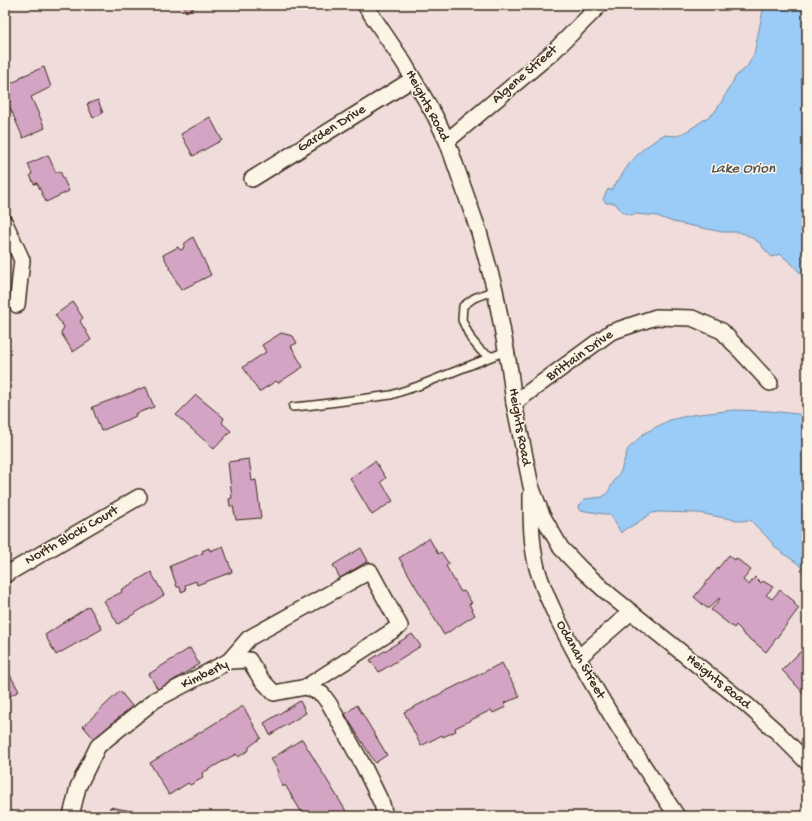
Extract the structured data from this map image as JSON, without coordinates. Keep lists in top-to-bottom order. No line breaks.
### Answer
{"streets":{"street":["Algene Street","Heights Road","Garden Drive","Brittain Drive","North Blocki Court","Odanah Street","Kimberly"]},"crossings":[["Algene Street","Heights Road"],["Heights Road","Garden Drive"],["Heights Road","Brittain Drive"],["Heights Road","Odanah Street"]],"water":["Lake Orion"]}
